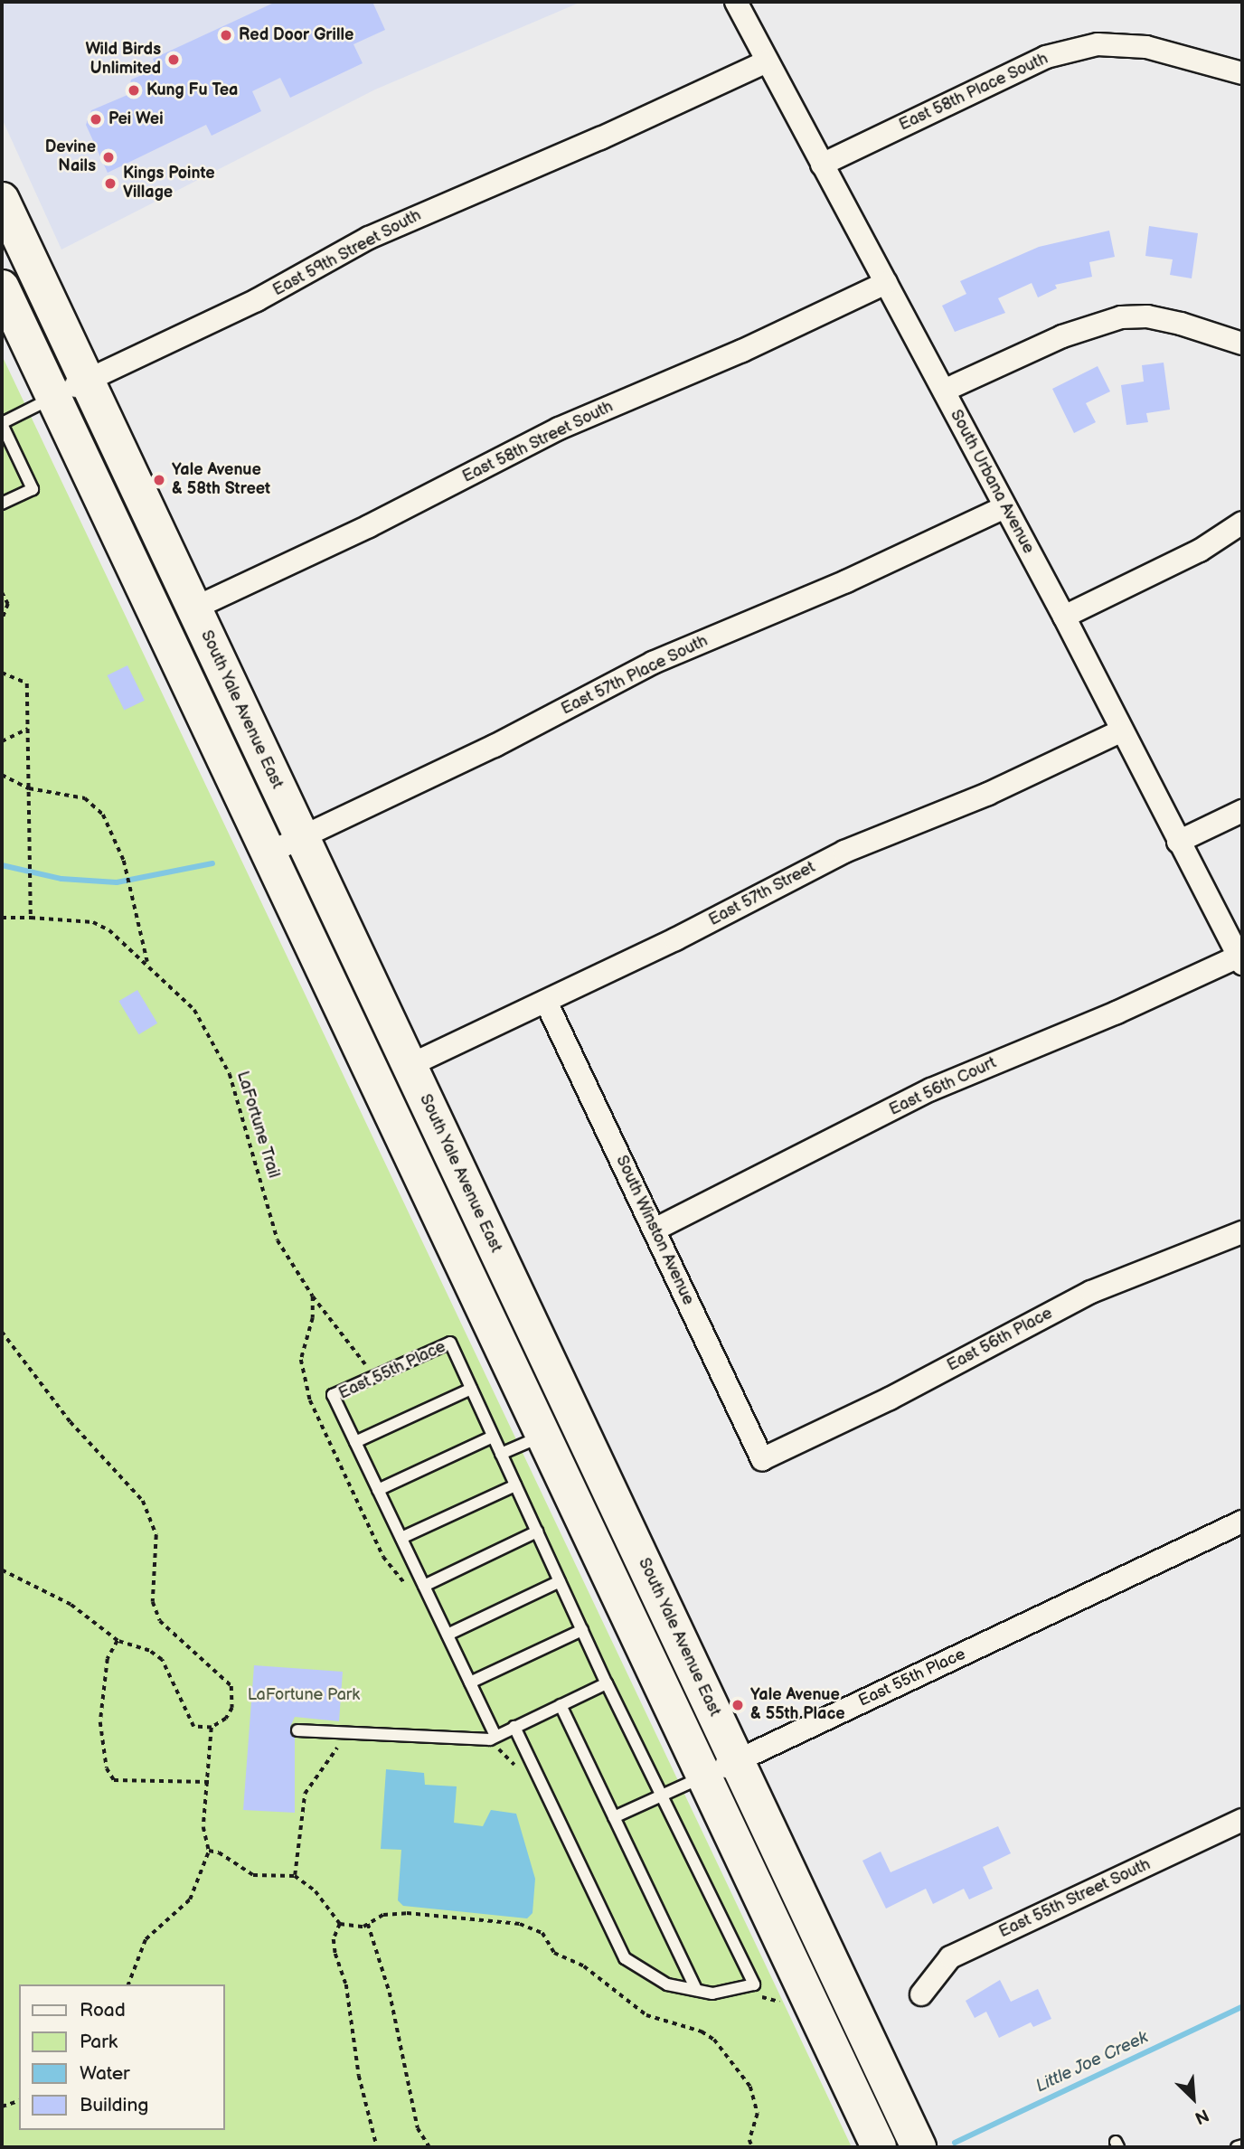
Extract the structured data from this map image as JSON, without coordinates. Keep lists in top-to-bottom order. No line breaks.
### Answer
{"streets":{"main road":["South Yale Avenue East"],"street":["East 58th Place South","East 59th Street South","East 58th Street South","South Urbana Avenue","East 57th Place South","East 57th Street","East 56th Court","South Winston Avenue","East 56th Place","East 55th Place","East 55th Street South"],"path":["LaFortune Trail"]},"crossings":[["East 58th Place South","South Urbana Avenue"],["East 59th Street South","South Urbana Avenue"],["East 59th Street South","South Yale Avenue East"],["East 58th Street South","South Urbana Avenue"],["East 58th Street South","South Yale Avenue East"],["South Urbana Avenue","East 57th Place South"],["South Urbana Avenue","East 57th Street"],["South Urbana Avenue","East 56th Court"],["East 57th Place South","South Yale Avenue East"],["South Yale Avenue East","East 57th Street"],["South Yale Avenue East","East 55th Place"],["East 57th Street","South Winston Avenue"],["East 56th Court","South Winston Avenue"],["South Winston Avenue","East 56th Place"]],"water":["Little Joe Creek"],"parks":["LaFortune Park"],"places":["Red Door Grille","Wild Birds Unlimited","Kung Fu Tea","Pei Wei","Devine Nails","Kings Pointe Village","Yale Avenue & 58th Street","Yale Avenue & 55th Place"],"legend":["Road","Park","Water","Building"],"north":"bottom right"}
